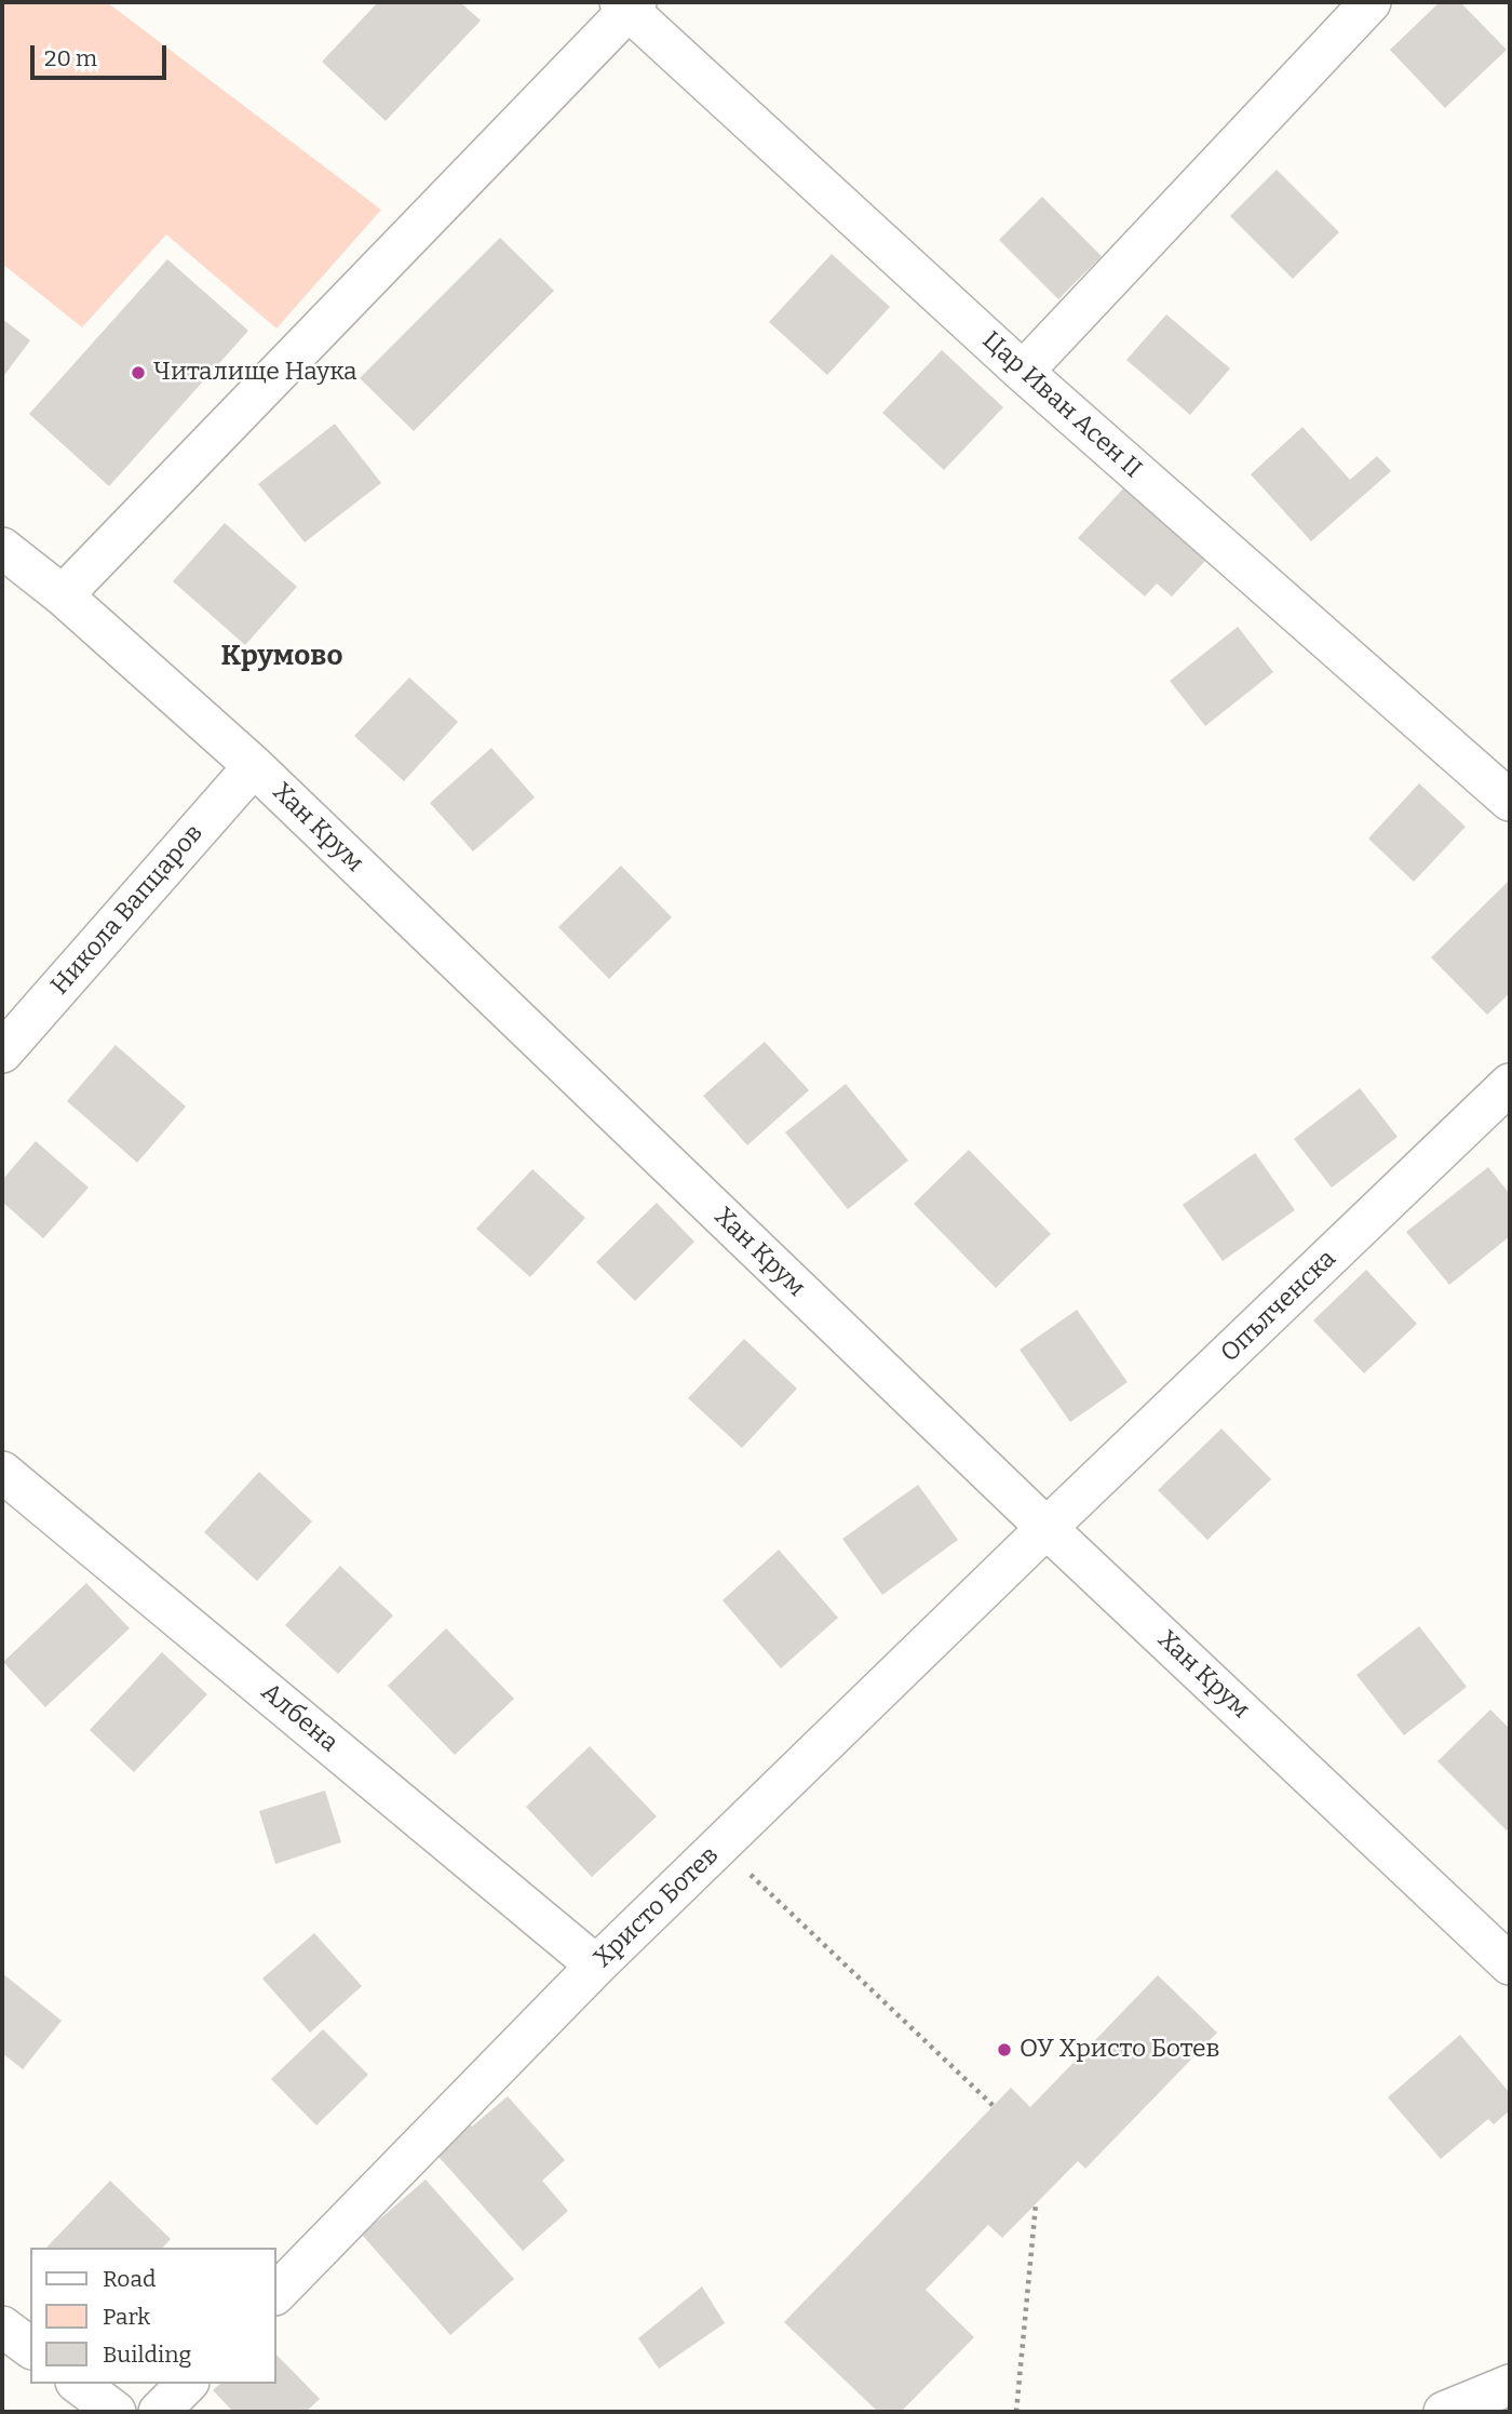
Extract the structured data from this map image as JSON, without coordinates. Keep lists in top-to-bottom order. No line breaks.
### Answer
{"streets":{"street":["Цар Иван Асен II","Хан Крум","Никола Вапцаров","Опълченска","Албена","Христо Ботев"]},"crossings":[["Хан Крум","Никола Вапцаров"],["Хан Крум","Опълченска"],["Хан Крум","Христо Ботев"],["Опълченска","Христо Ботев"],["Албена","Христо Ботев"]],"districts":["Крумово"],"places":["Читалище Наука","ОУ Христо Ботев"],"legend":["Road","Park","Building"],"scale_bar":"20 m"}
